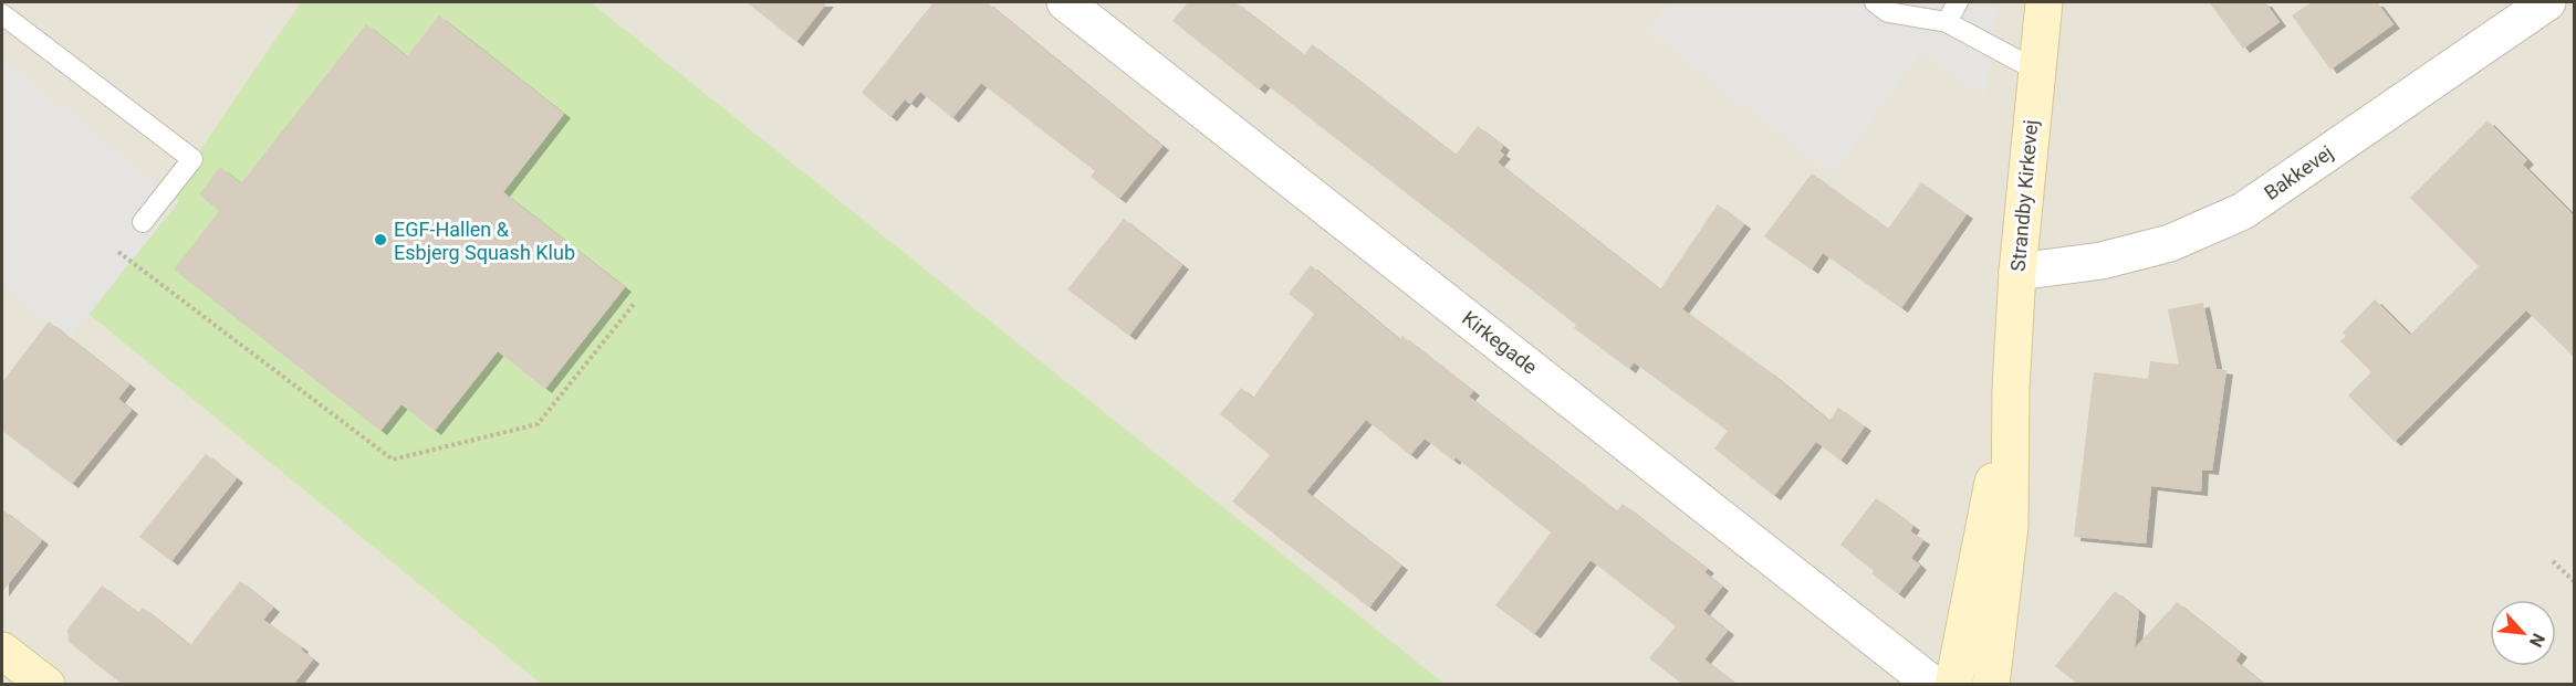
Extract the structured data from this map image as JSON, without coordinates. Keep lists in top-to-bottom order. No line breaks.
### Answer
{"streets":{"street":["Bakkevej","Strandby Kirkevej","Kirkegade"]},"crossings":[["Bakkevej","Strandby Kirkevej"]],"places":["EGF-Hallen & Esbjerg Squash Klub"],"north":"bottom right"}
